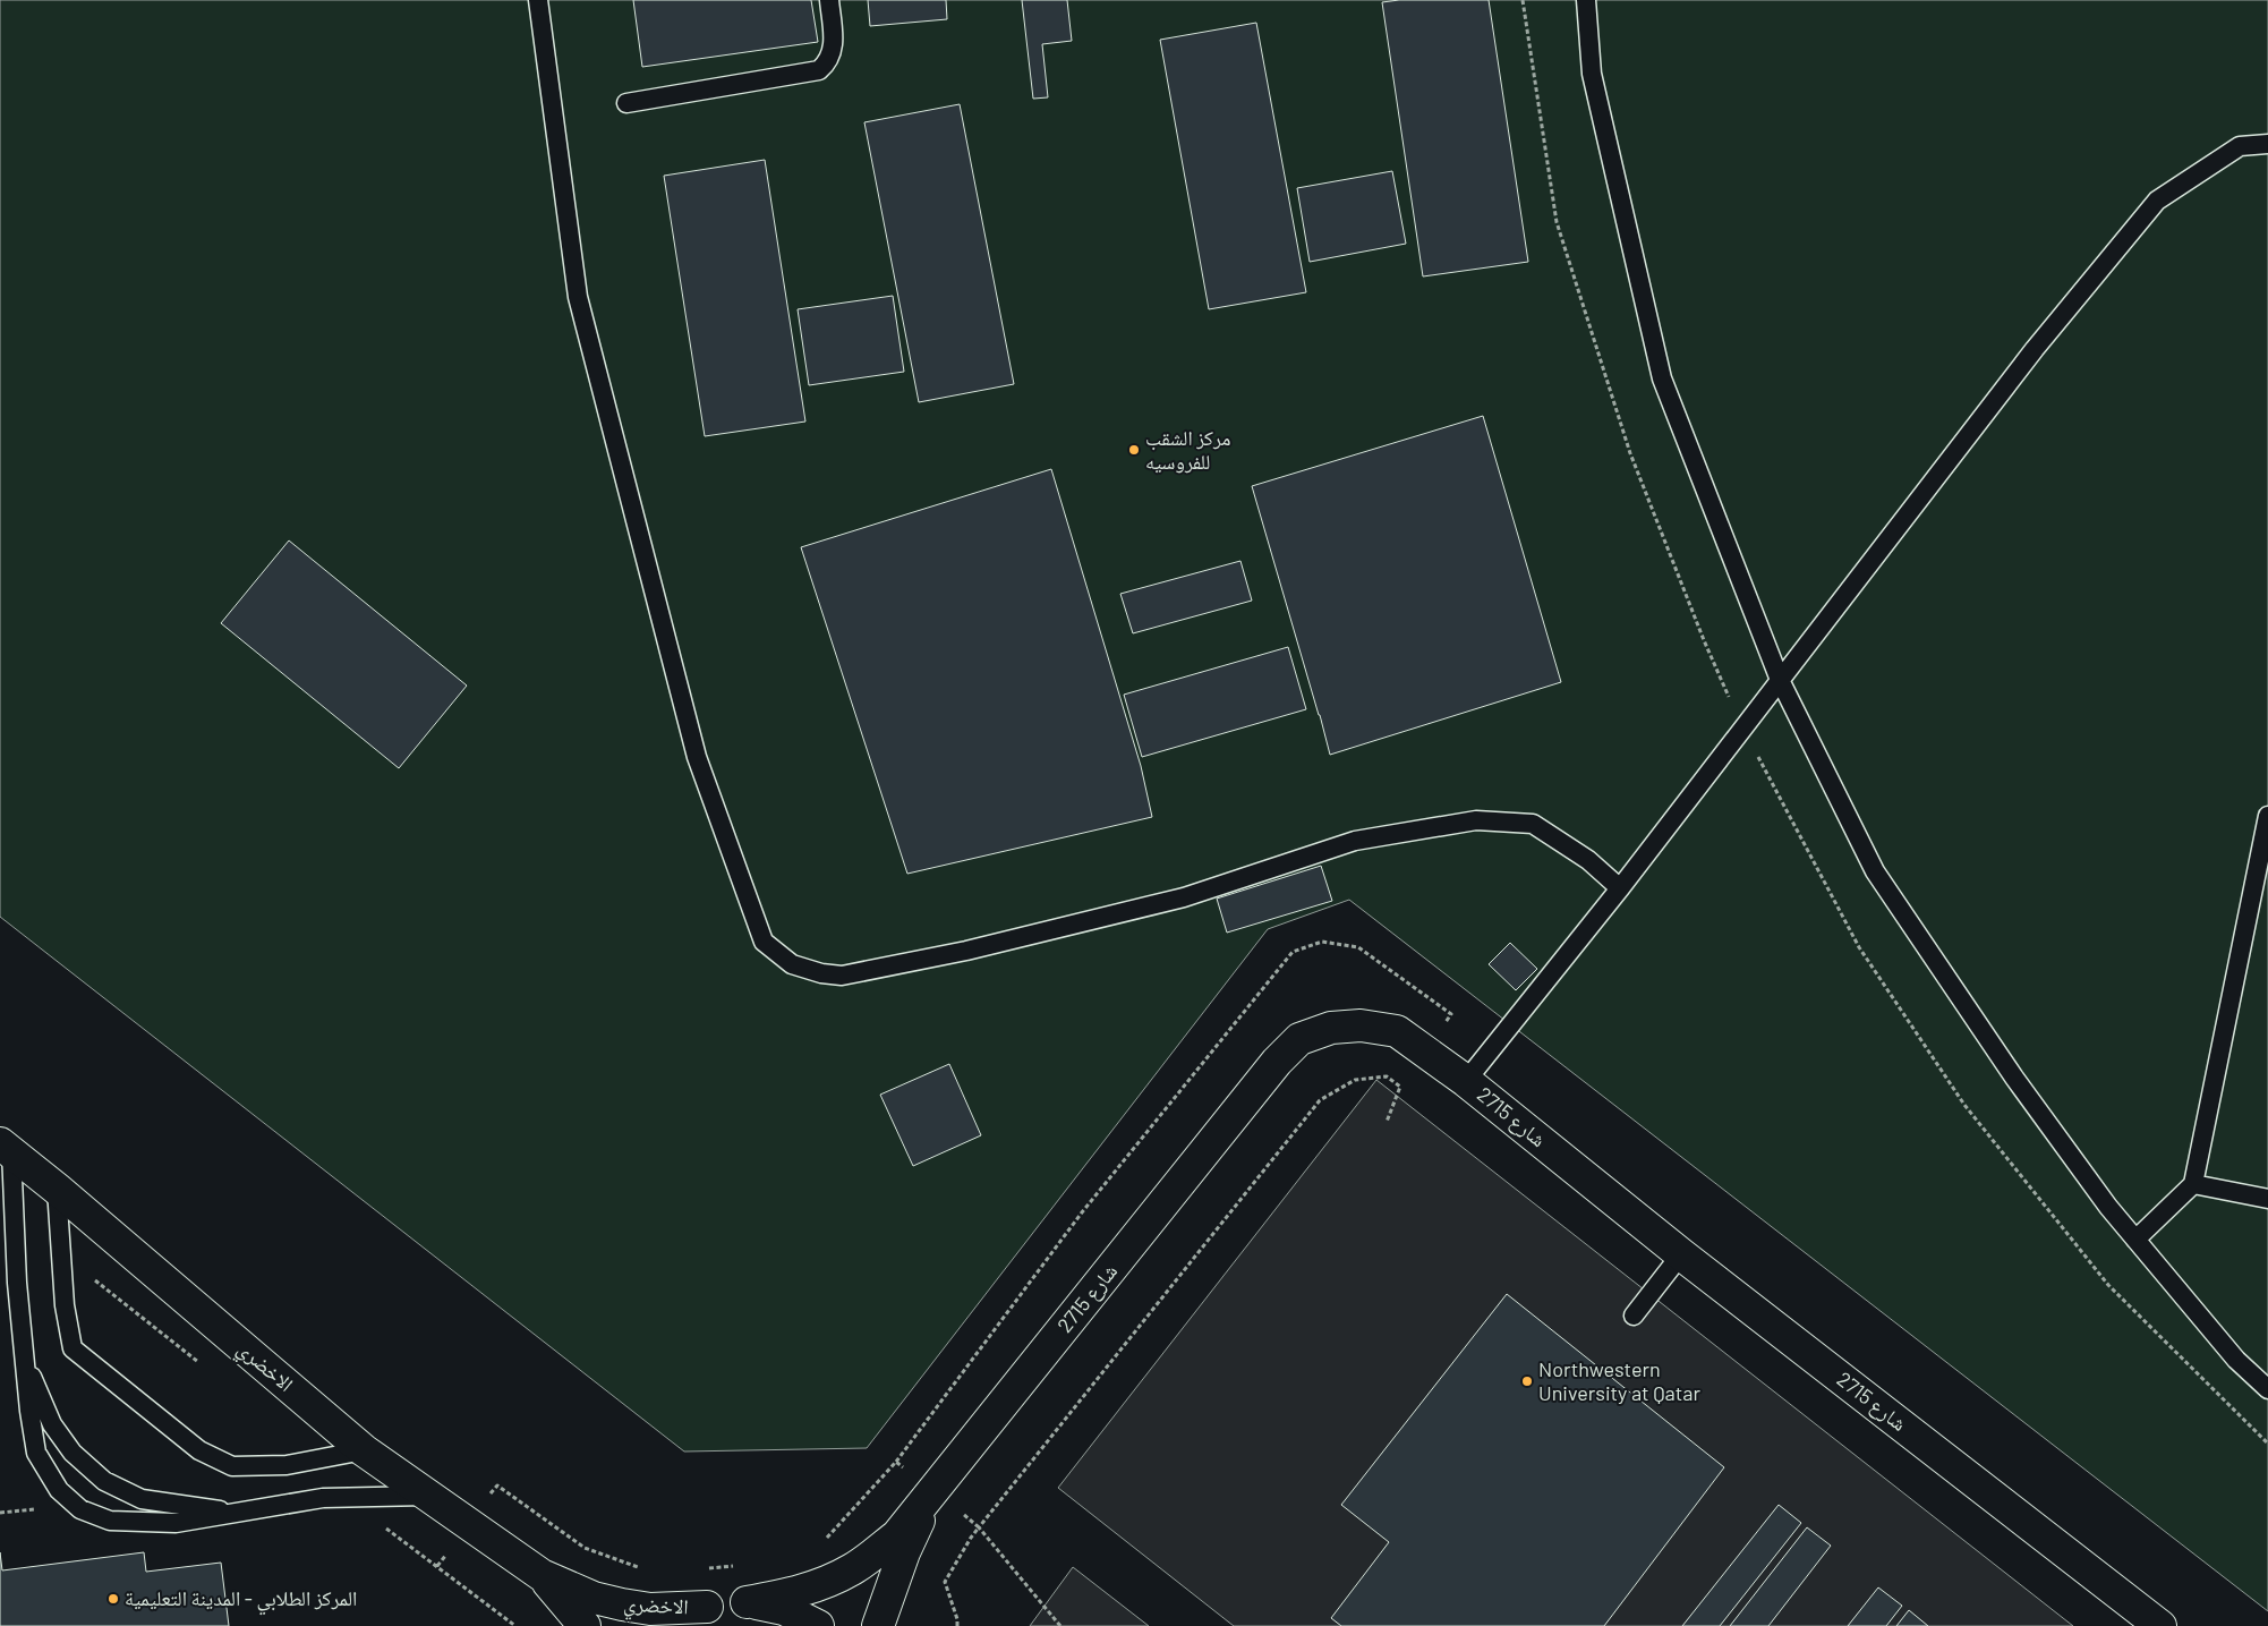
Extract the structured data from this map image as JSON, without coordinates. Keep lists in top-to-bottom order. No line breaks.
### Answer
{"streets":{"street":["شارع 2715","الاخضري"]},"crossings":[["شارع 2715","الاخضري"]],"places":["مركز الشقب للفروسيه","Northwestern University at Qatar","المركز الطلابي - المدينة التعليمية"]}
